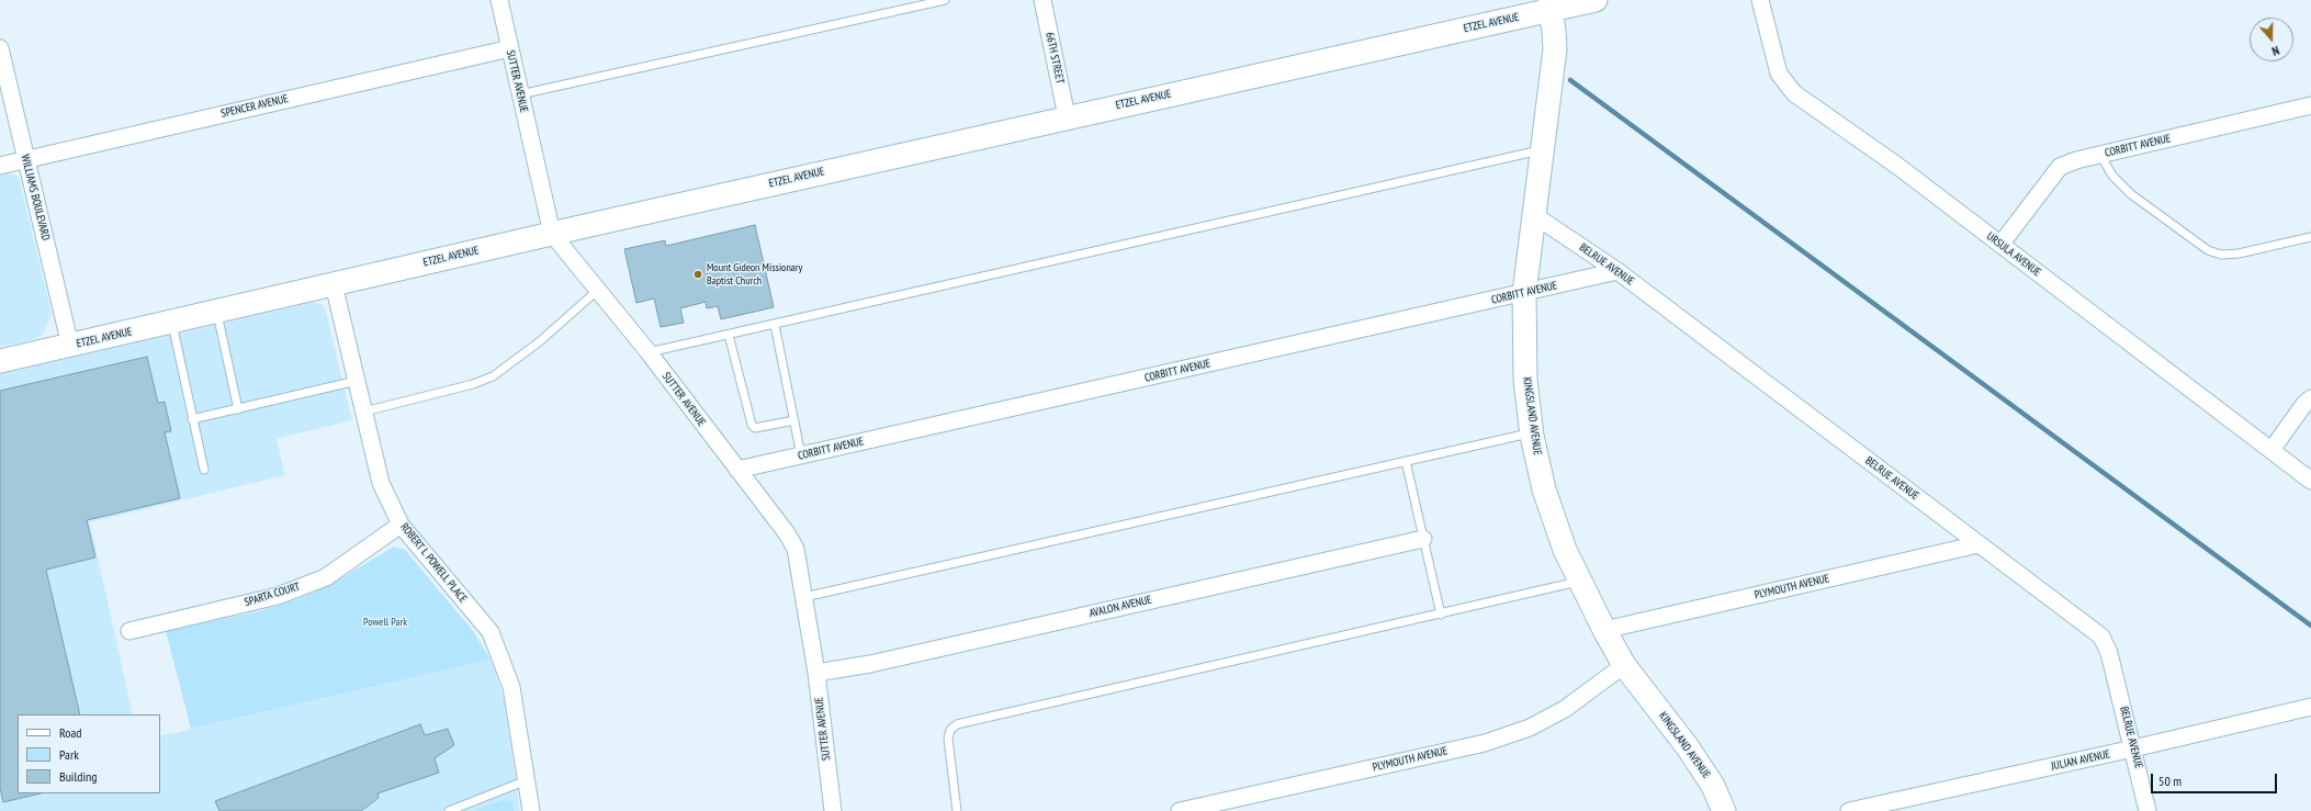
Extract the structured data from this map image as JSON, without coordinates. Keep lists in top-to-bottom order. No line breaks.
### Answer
{"streets":{"street":["ETZEL AVENUE","66TH STREET","SUTTER AVENUE","SPENCER AVENUE","CORBITT AVENUE","WILLIAMS BOULEVARD","URSULA AVENUE","BELRUE AVENUE","KINGSLAND AVENUE","ROBERT L POWELL PLACE","PLYMOUTH AVENUE","SPARTA COURT","AVALON AVENUE","JULIAN AVENUE"]},"crossings":[["ETZEL AVENUE","66TH STREET"],["ETZEL AVENUE","SUTTER AVENUE"],["ETZEL AVENUE","WILLIAMS BOULEVARD"],["ETZEL AVENUE","KINGSLAND AVENUE"],["ETZEL AVENUE","ROBERT L POWELL PLACE"],["SUTTER AVENUE","SPENCER AVENUE"],["SUTTER AVENUE","CORBITT AVENUE"],["SUTTER AVENUE","AVALON AVENUE"],["SPENCER AVENUE","WILLIAMS BOULEVARD"],["CORBITT AVENUE","URSULA AVENUE"],["CORBITT AVENUE","BELRUE AVENUE"],["CORBITT AVENUE","KINGSLAND AVENUE"],["BELRUE AVENUE","KINGSLAND AVENUE"],["BELRUE AVENUE","PLYMOUTH AVENUE"],["BELRUE AVENUE","JULIAN AVENUE"],["KINGSLAND AVENUE","PLYMOUTH AVENUE"],["ROBERT L POWELL PLACE","SPARTA COURT"]],"parks":["Powell Park"],"places":["Mount Gideon Missionary Baptist Church"],"legend":["Road","Park","Building"],"scale_bar":"50 m","north":"bottom"}
